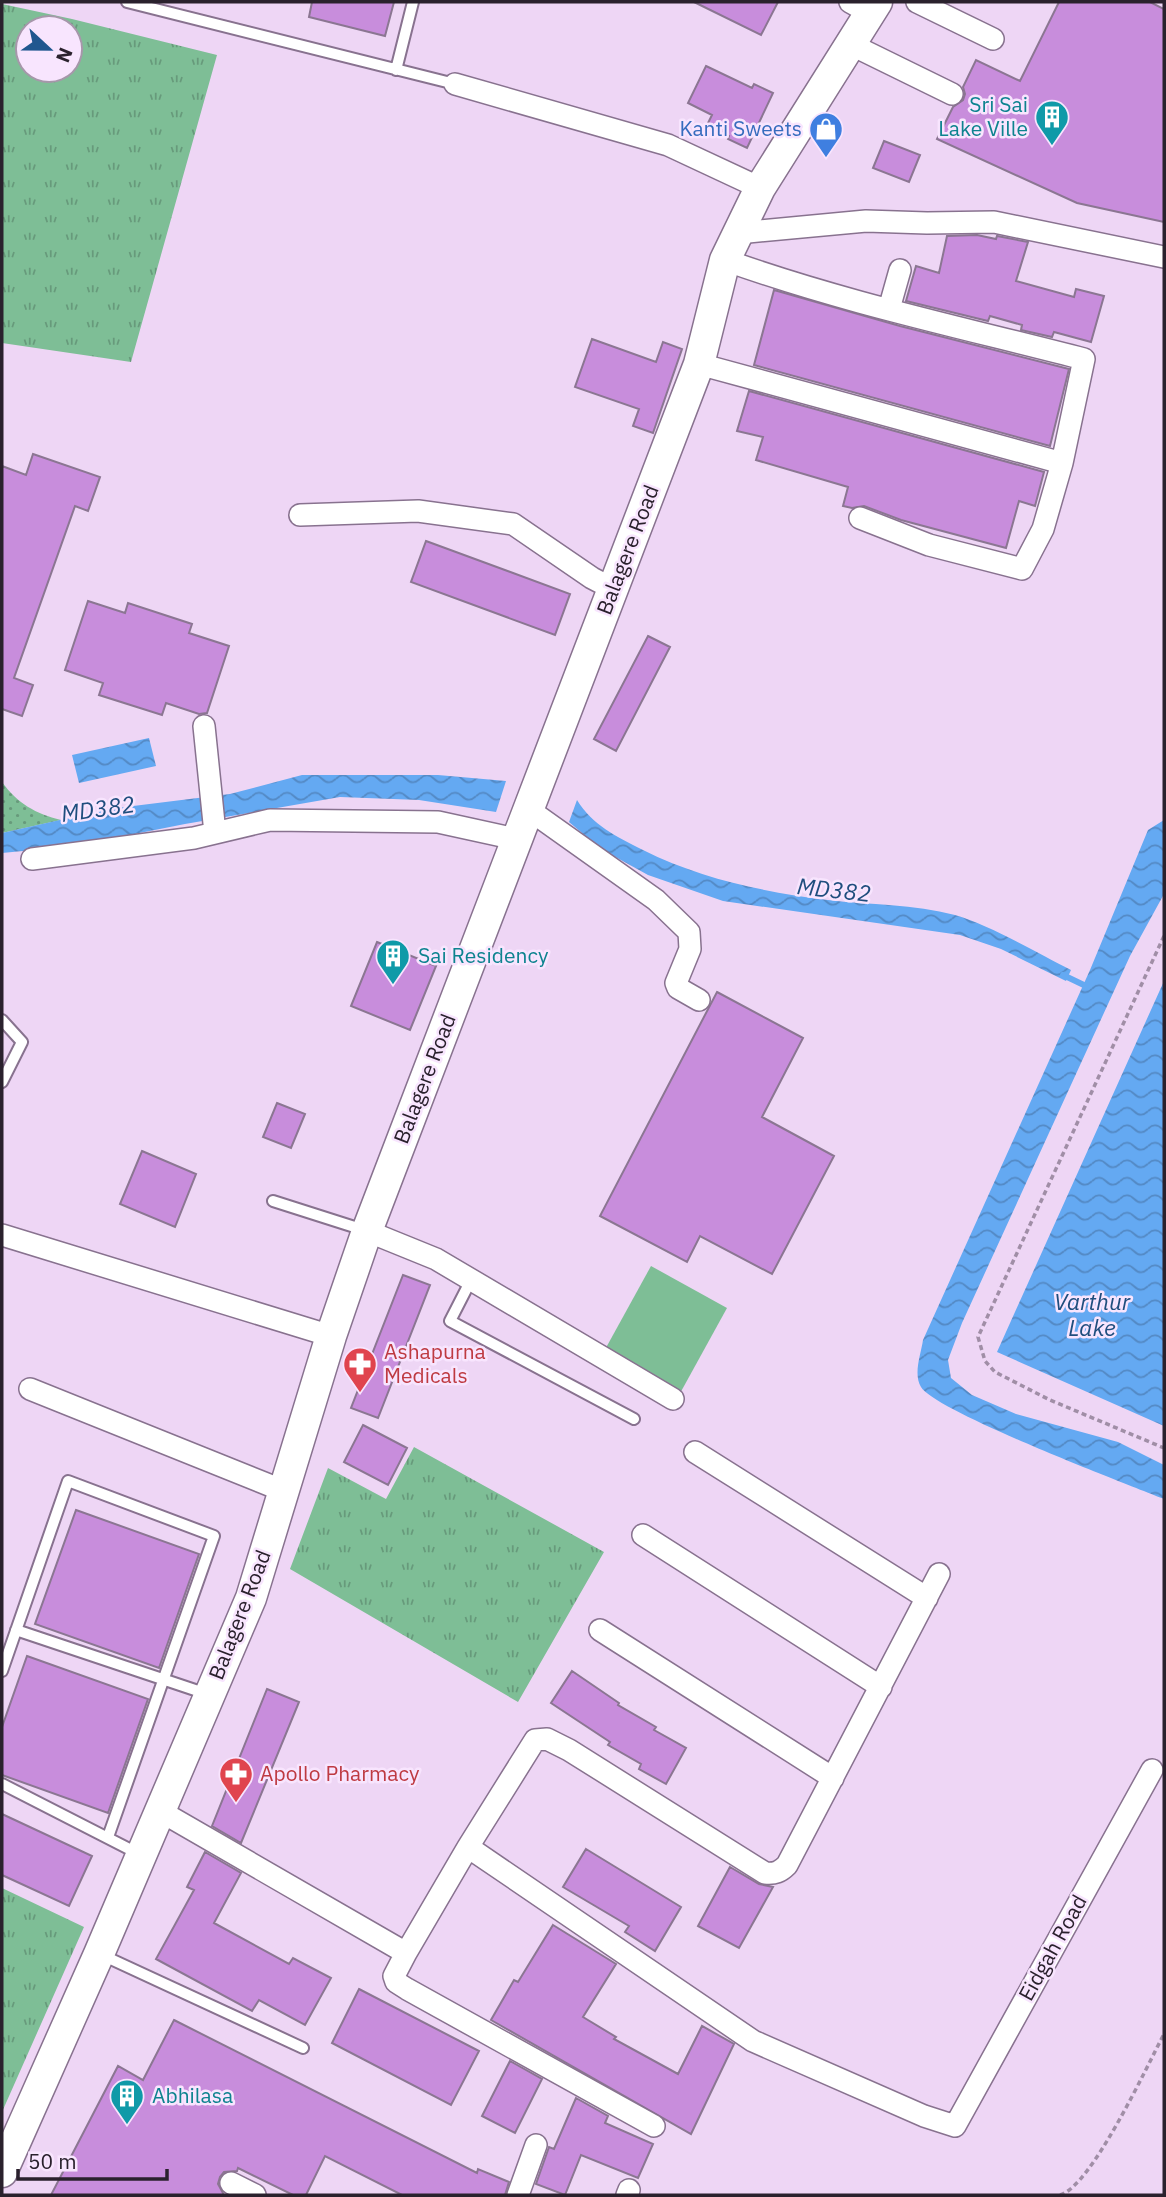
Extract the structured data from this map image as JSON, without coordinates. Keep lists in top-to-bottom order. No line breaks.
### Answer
{"streets":{"street":["Balagere Road","Eidgah Road"]},"water":["MD382","Varthur Lake"],"places":{"building":["Sri Sai Lake Ville","Sai Residency","Abhilasa"],"shop":["Kanti Sweets"],"pharmacy":["Ashapurna Medicals","Apollo Pharmacy"]},"scale_bar":"50 m","north":"right"}
